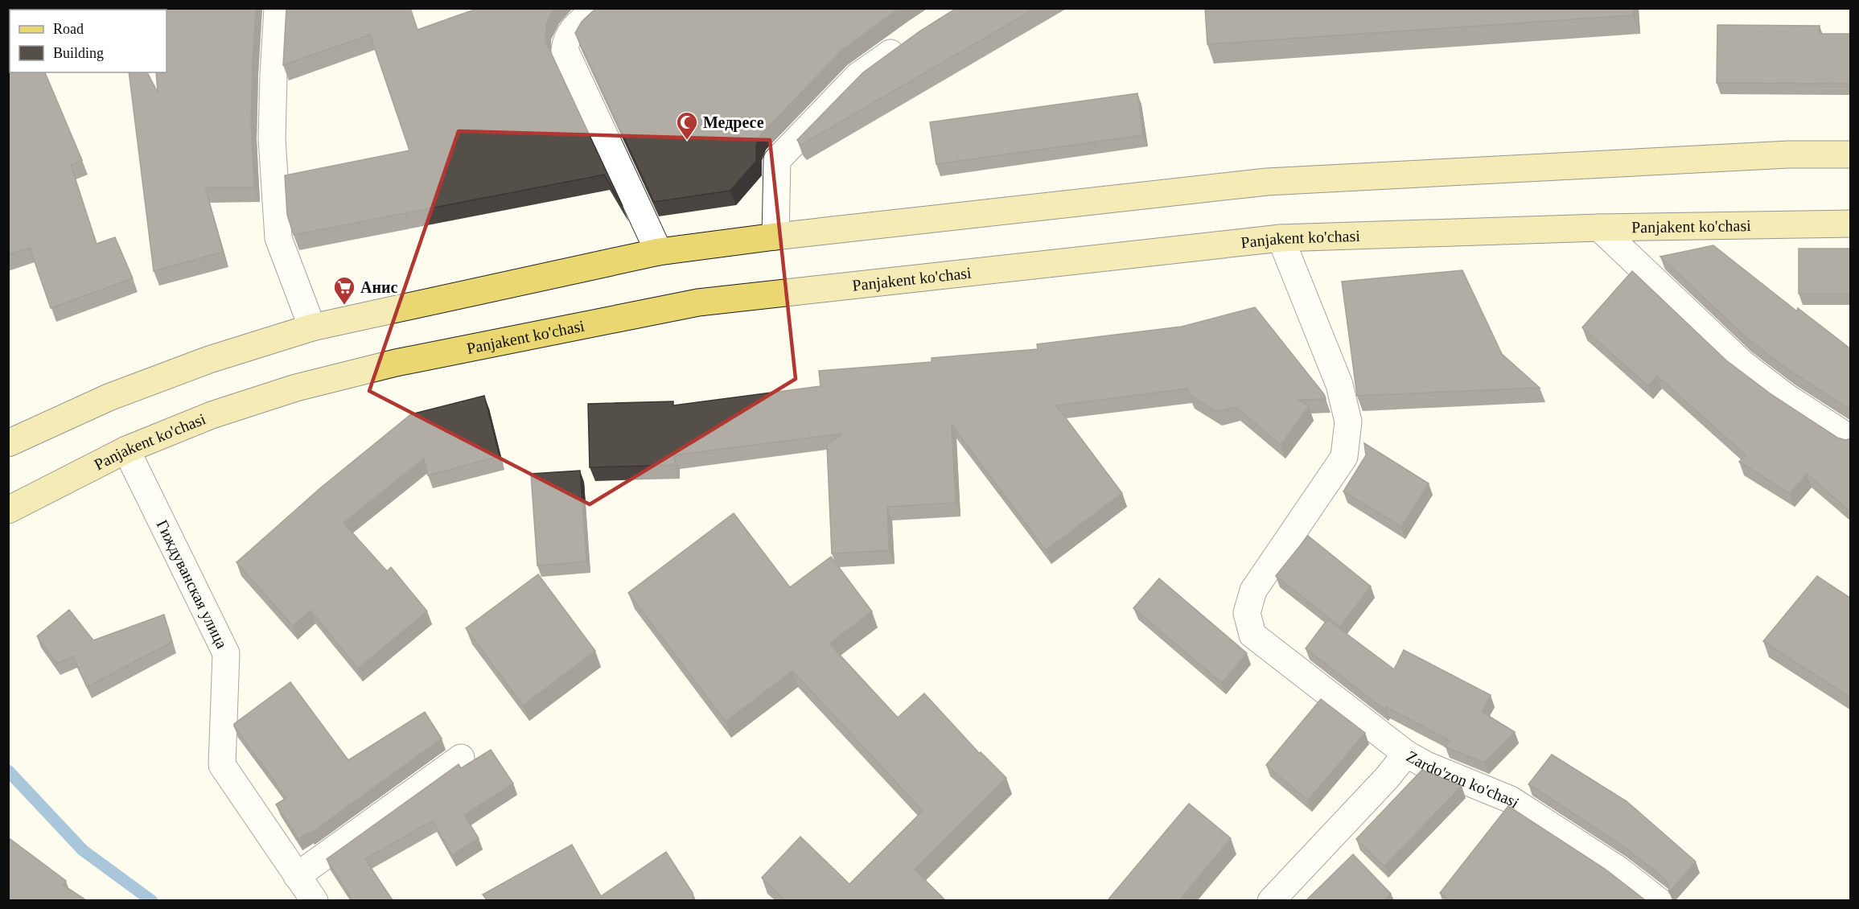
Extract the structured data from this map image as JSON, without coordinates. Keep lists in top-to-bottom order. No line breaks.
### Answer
{"streets":{"main road":["Panjakent ko'chasi"],"street":["Гиждуванская улица","Zardo'zon ko'chasi"]},"crossings":[["Panjakent ko'chasi","Гиждуванская улица"]],"places":{"mosque":["Медресе"],"supermarket":["Анис"]},"legend":["Road","Building"]}
